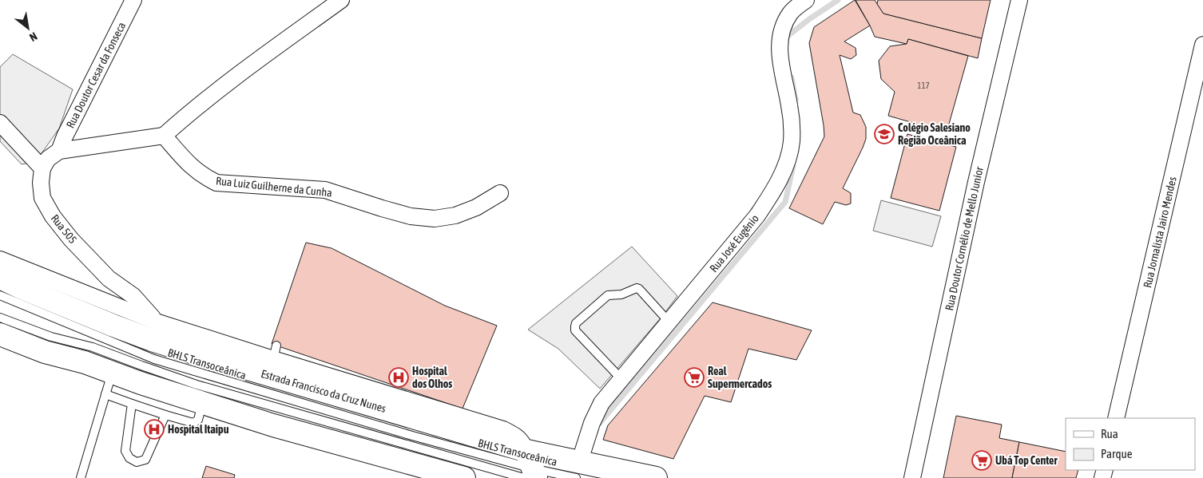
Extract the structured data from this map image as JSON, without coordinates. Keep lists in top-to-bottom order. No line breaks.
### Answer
{"streets":{"main road":["Estrada Francisco da Cruz Nunes"],"street":["Rua Doutor Cesar da Fonseca","Rua Luiz Guilherne da Cunha","Rua 505","Rua Jornalista Jairo Mendes","Rua Doutor Cornélio de Mello Junior","Rua José Eugênio"],"lane":["BHLS Transoceânica"]},"crossings":[["Rua José Eugênio","Estrada Francisco da Cruz Nunes"],["BHLS Transoceânica","Estrada Francisco da Cruz Nunes"]],"places":{"school or university":["Colégio Salesiano Região Oceânica"],"hospital":["Hospital dos Olhos","Hospital Itaipu"],"supermarket":["Real Supermercados","Ubá Top Center"]},"house_numbers":["117"],"legend":["Rua","Parque"],"north":"bottom right"}
